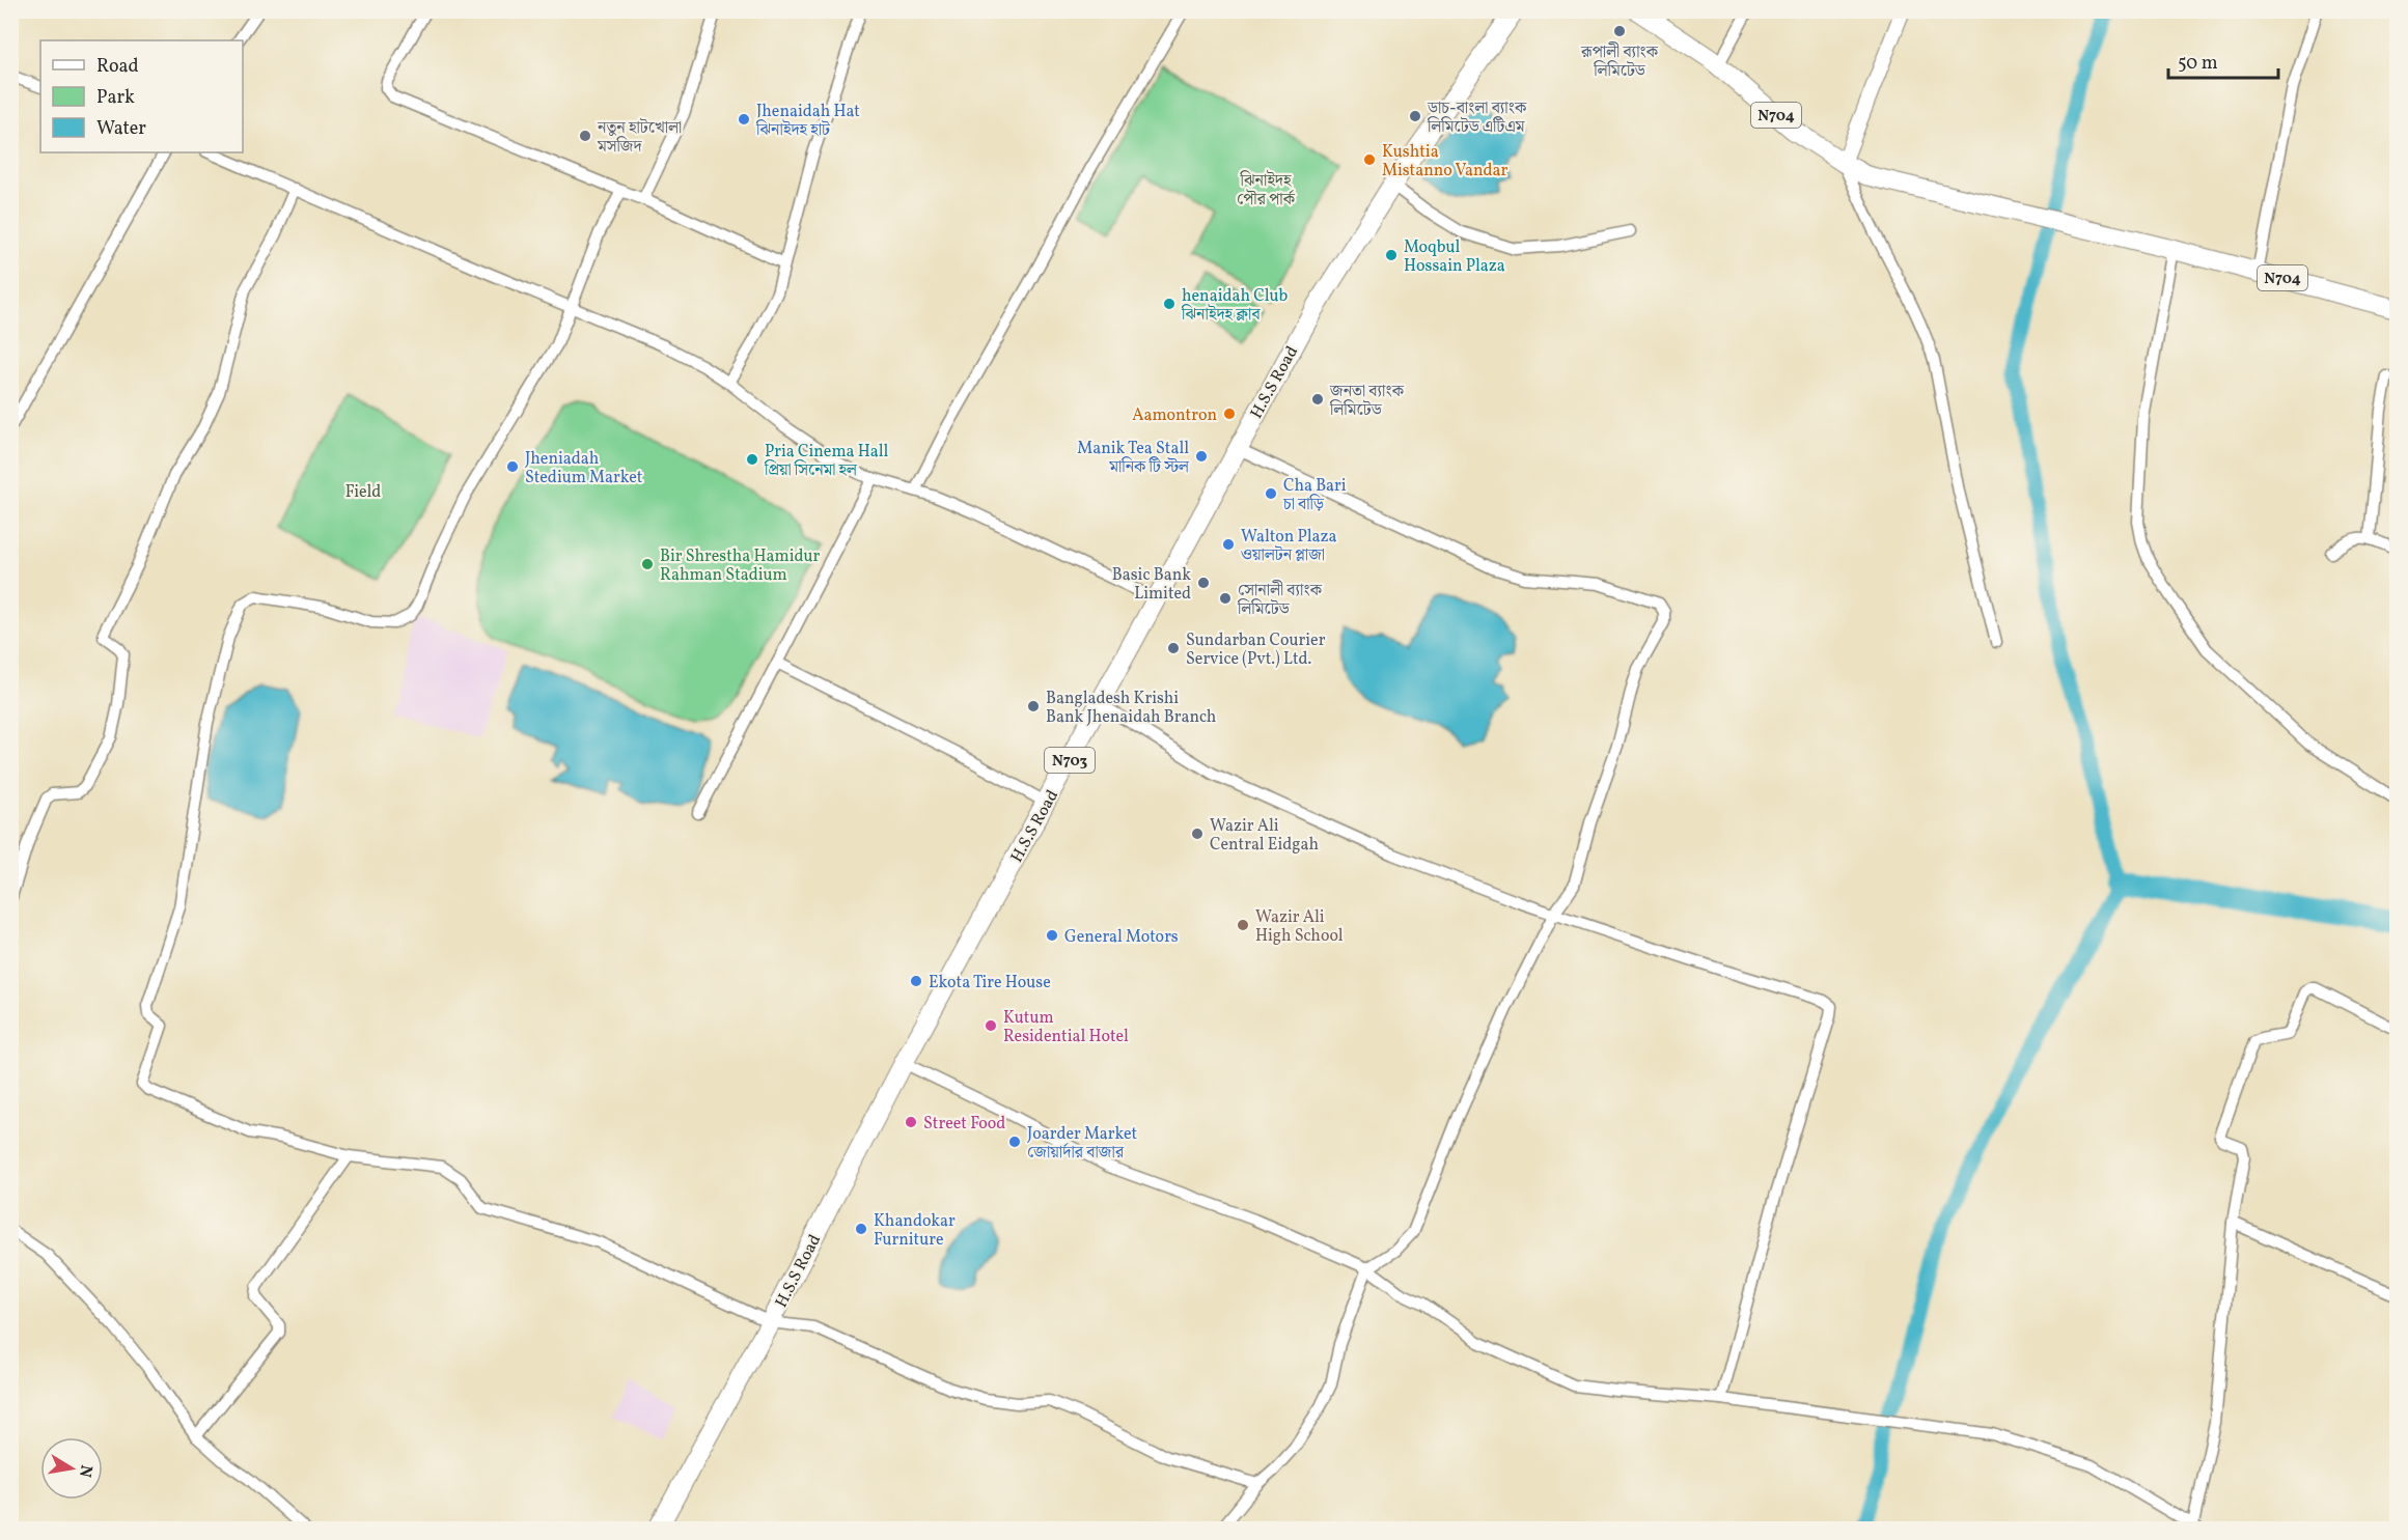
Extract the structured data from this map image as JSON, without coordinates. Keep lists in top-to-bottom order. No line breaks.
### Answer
{"streets":{"highway":["N704","H.S.S Road","N703"]},"parks":["ঝিনাইদহ পৌর পার্ক","Field"],"places":["রূপালী ব্যাংক লিমিটেড","ডাচ-বাংলা ব্যাংক লিমিটেড এটিএম","Jhenaidah Hat ঝিনাইদহ হাট","নতুন হাটখোলা মসজিদ","Kushtia Mistanno Vandar","Moqbul Hossain Plaza","henaidah Club ঝিনাইদহ ক্লাব","জনতা ব্যাংক লিমিটেড","Aamontron","Manik Tea Stall মানিক টি স্টল","Pria Cinema Hall প্রিয়া সিনেমা হল","Jheniadah Stedium Market","Cha Bari চা বাড়ি","Walton Plaza ওয়ালটন প্লাজা","Bir Shrestha Hamidur Rahman Stadium","Basic Bank Limited","সোনালী ব্যাংক লিমিটেড","Sundarban Courier Service (Pvt.) Ltd.","Bangladesh Krishi Bank Jhenaidah Branch","Wazir Ali Central Eidgah","Wazir Ali High School","General Motors","Ekota Tire House","Kutum Residential Hotel","Street Food","Joarder Market জোয়ার্দার বাজার","Khandokar Furniture"],"legend":["Road","Park","Water"],"scale_bar":"50 m","north":"right"}
